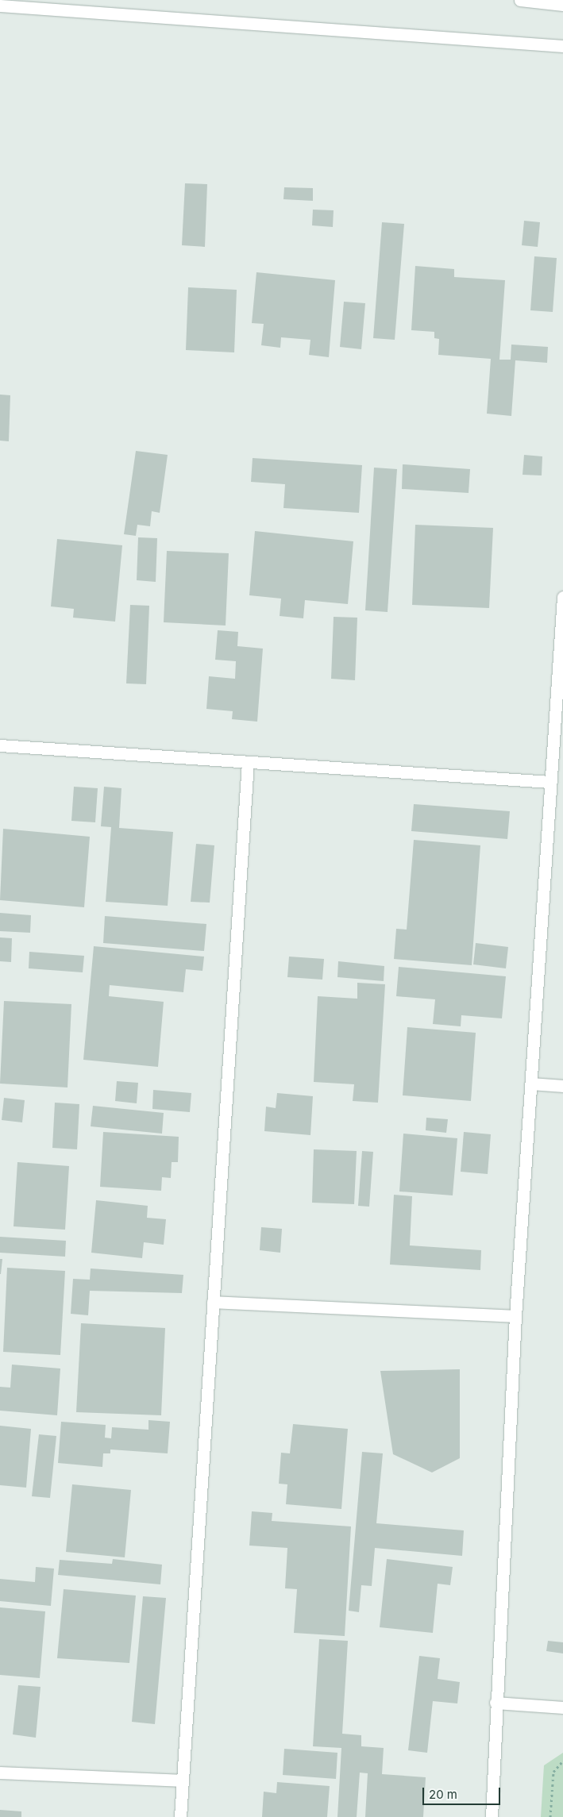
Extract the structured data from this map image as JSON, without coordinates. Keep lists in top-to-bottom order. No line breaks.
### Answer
{"scale_bar":"20 m"}
